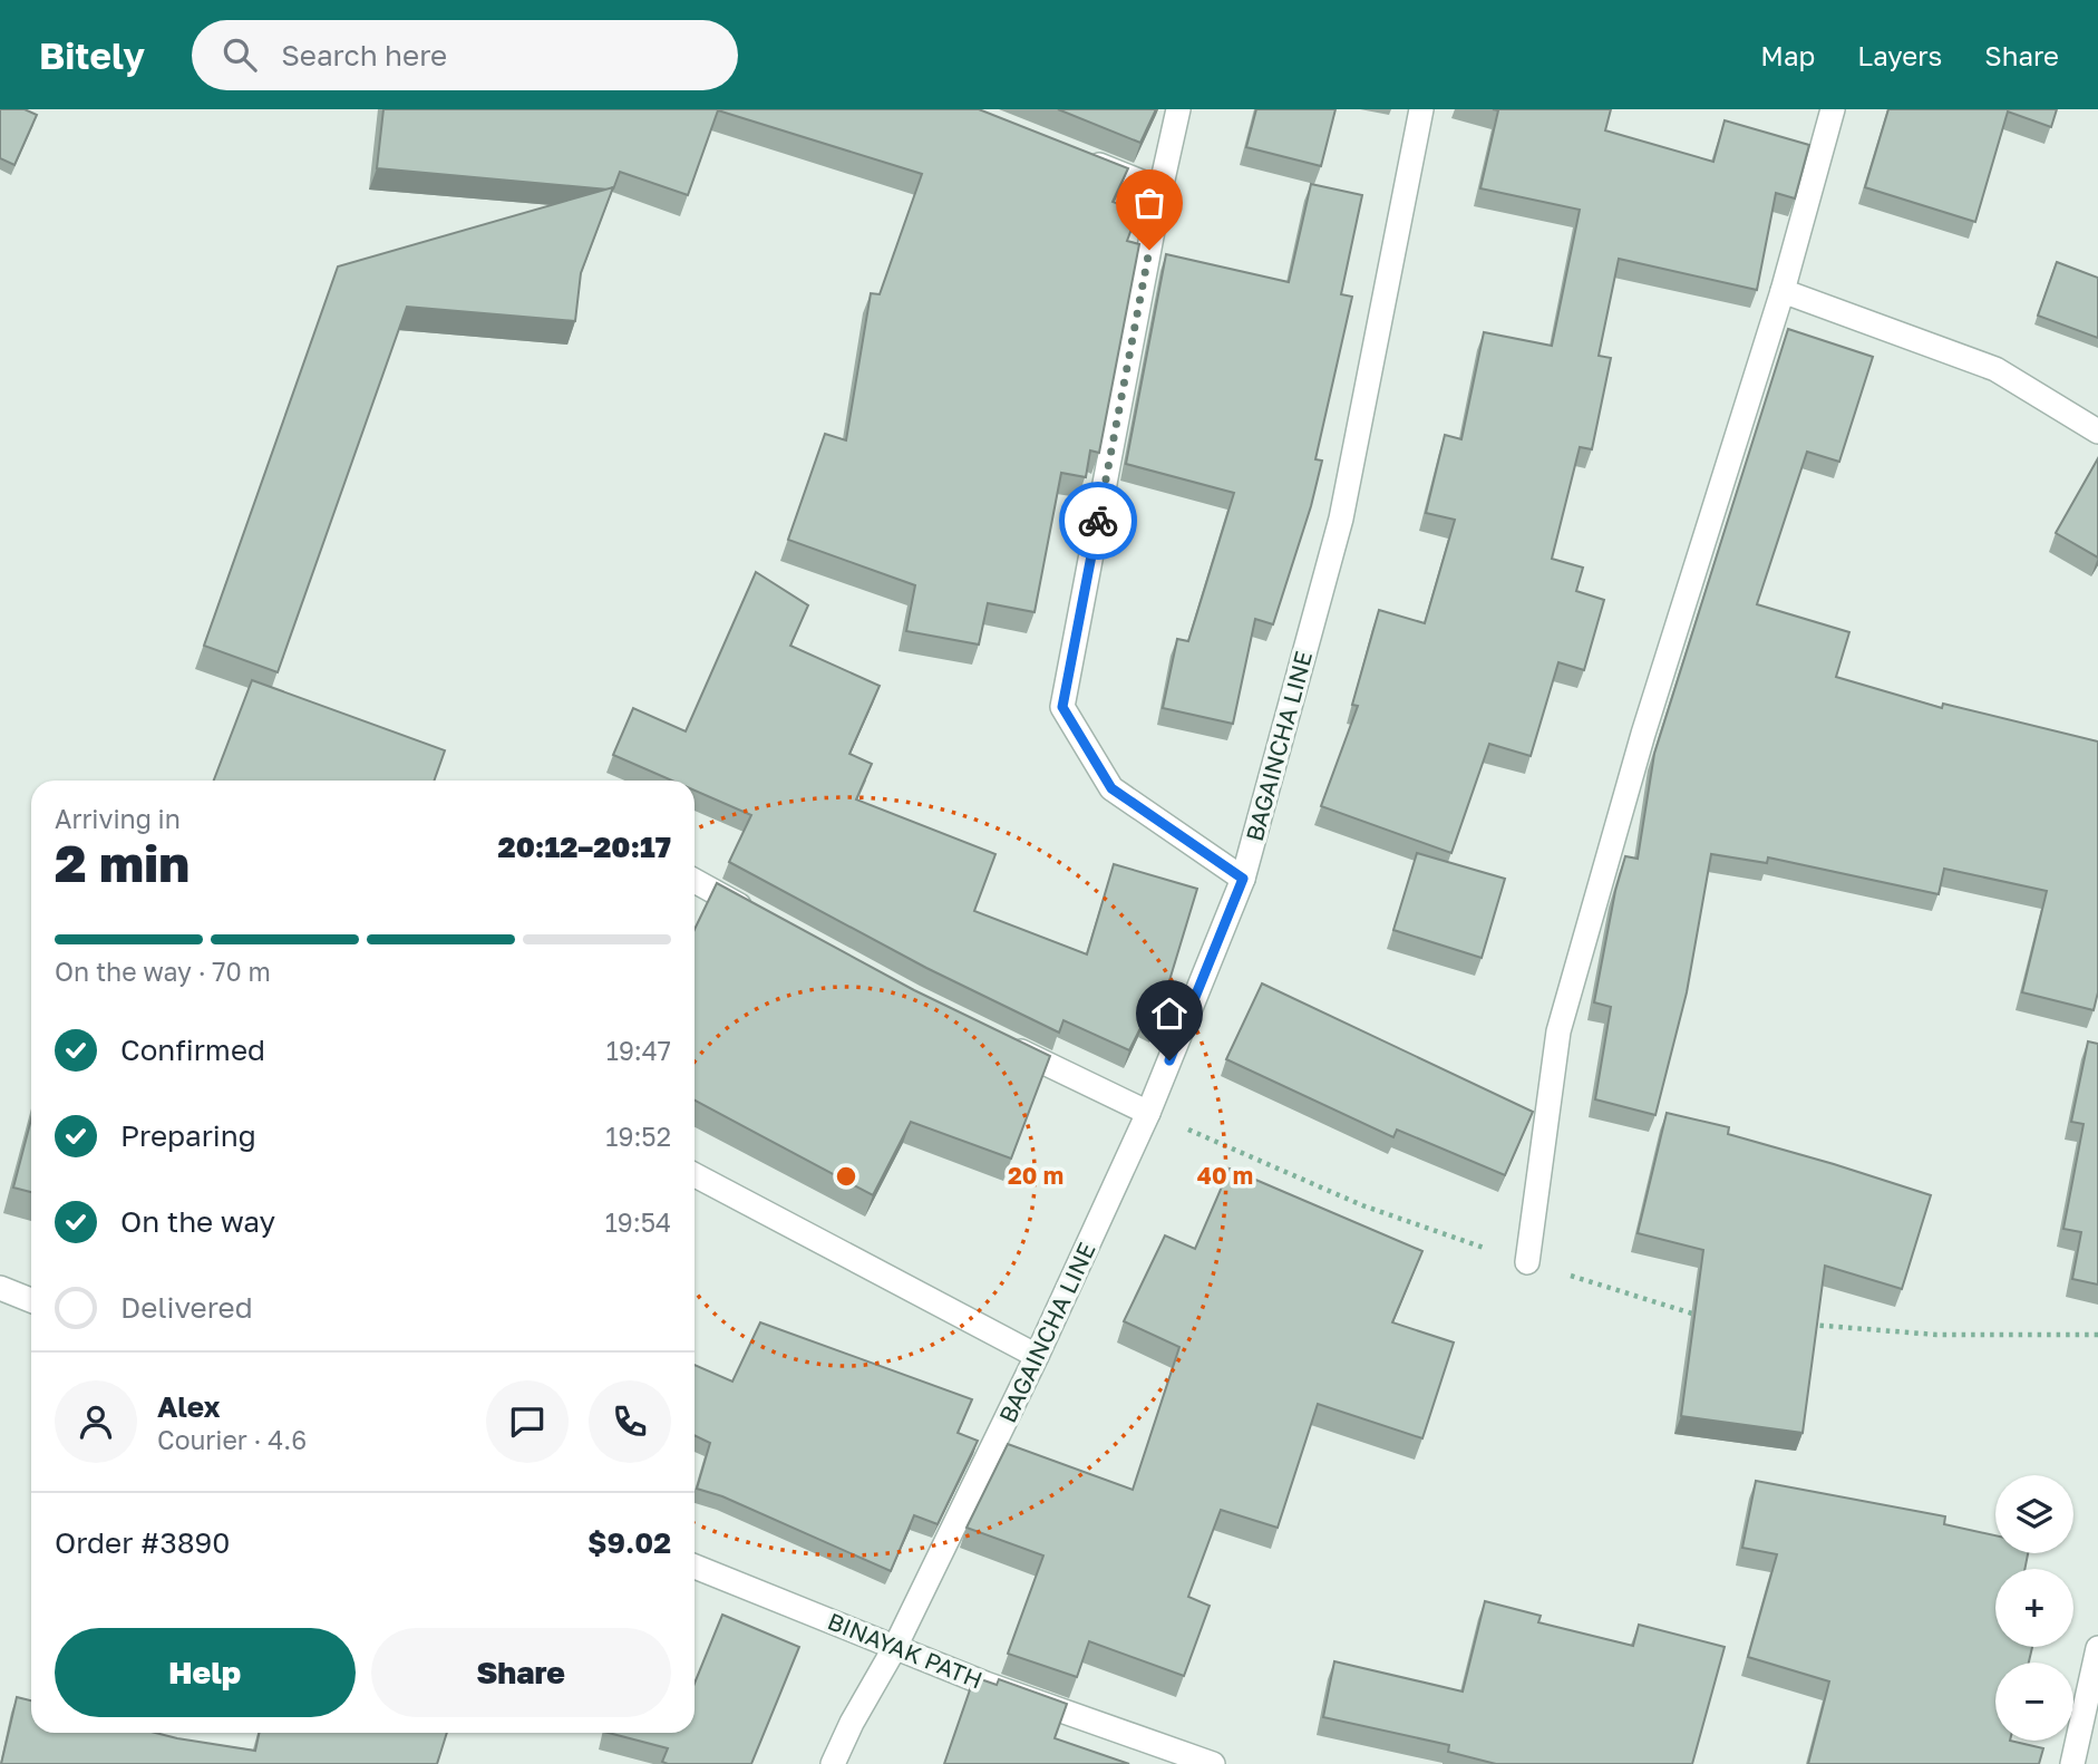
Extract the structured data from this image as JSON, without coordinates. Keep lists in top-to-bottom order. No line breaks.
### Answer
{"streets":{"street":["BAGAINCHA LINE","BINAYAK PATH"]},"crossings":[["BAGAINCHA LINE","BINAYAK PATH"]],"page":{"header":"Bitely","search":"Search here","nav":["Map","Layers","Share"],"heading":["2 min","Arriving in","20:12–20:17"],"panel":["Alex","Courier · 4.6","Order #3890","$9.02"],"bar":"On the way · 70 m","list":[["Confirmed","19:47"],["Preparing","19:52"],["On the way","19:54"],"Delivered"],"map_buttons":["+","−"],"buttons":["Help","Share"]},"rings":["20 m","40 m"]}
